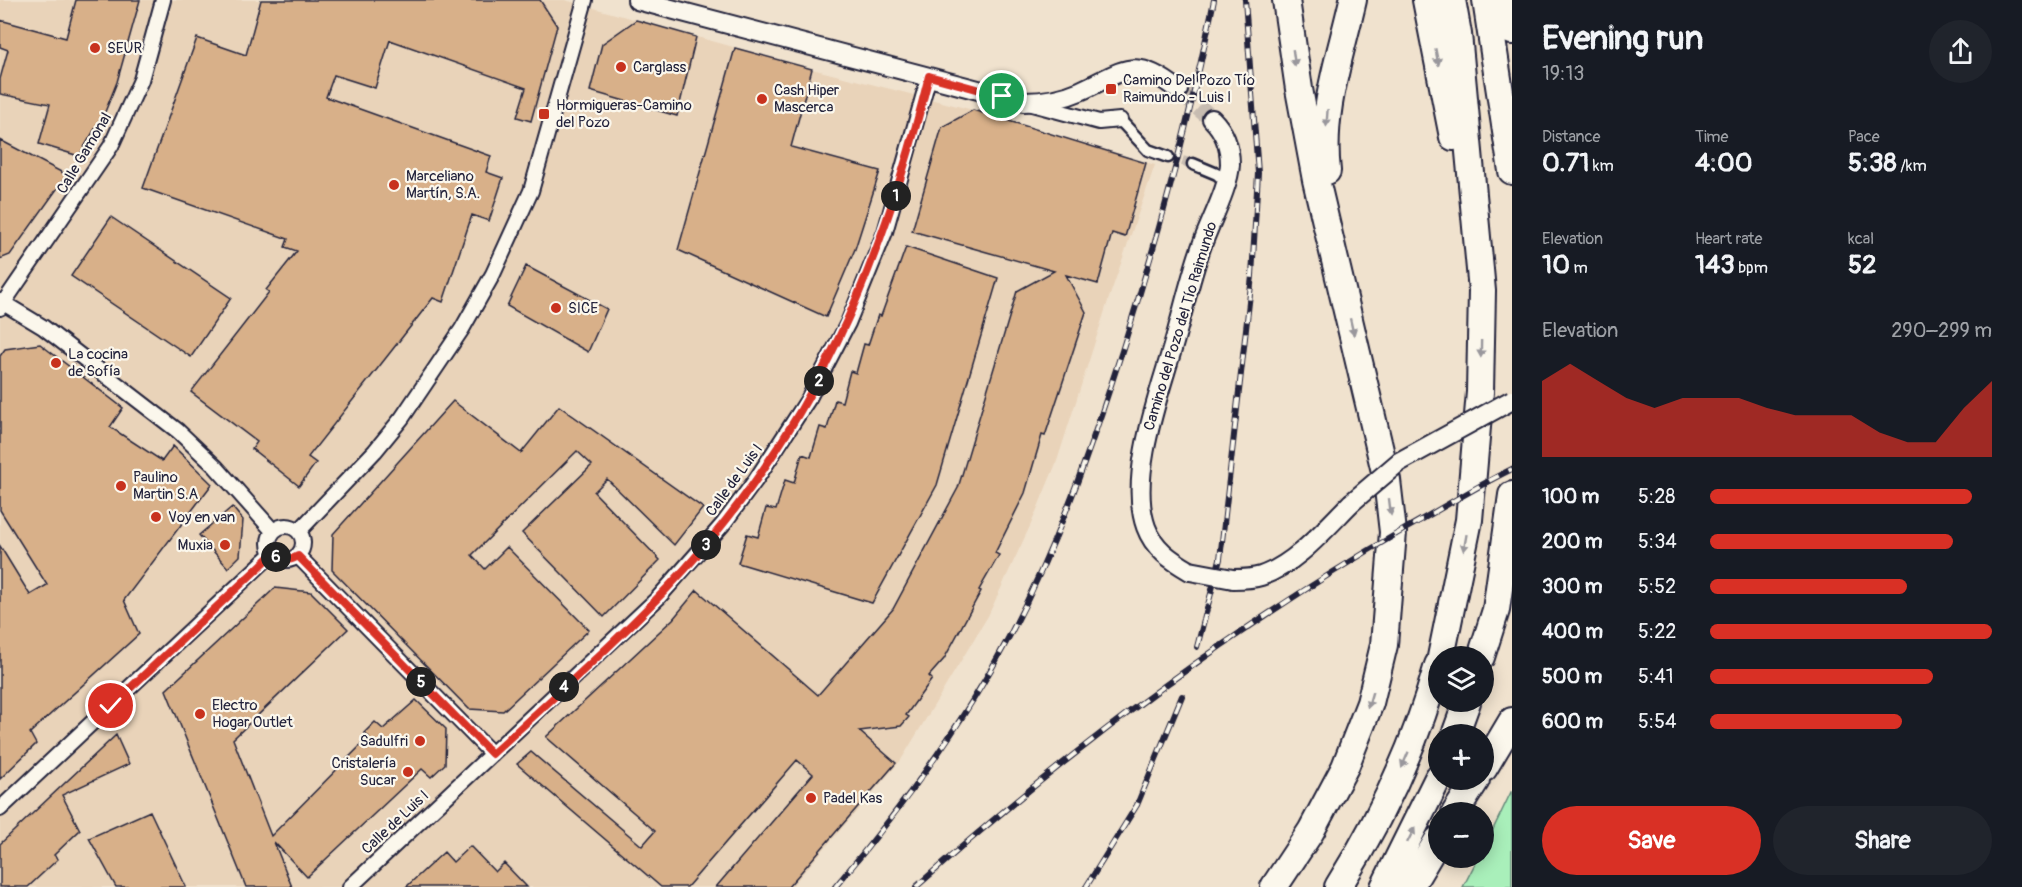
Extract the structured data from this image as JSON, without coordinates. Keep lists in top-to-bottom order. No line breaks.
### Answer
{"streets":{"street":["Calle Gamonal","Camino del Pozo del Tío Raimundo","Calle de Luis I"]},"places":{"other":["SEUR","Carglass","Cash Hiper Mascerca","Marceliano Martín, S.A.","SICE","La cocina de Sofía","Paulino Martin S.A","Voy en van","Muxia","Electro Hogar Outlet","Sadulfri","Cristalería Sucar","Padel Kas"],"transit":["Camino Del Pozo Tío Raimundo - Luis I","Hormigueras-Camino del Pozo"]},"page":{"heading":["Evening run","19:13"],"stats":[["Distance","0.71 km"],["Time","4:00"],["Pace","5:38 /km"],["Elevation","10 m"],["Heart rate","143 bpm"],["kcal","52"]],"pins":["1","2","3","6","5","4"],"chart":["Elevation","290–299 m"],"list":[{"name":"100 m","note":"5:28"},{"name":"200 m","note":"5:34"},{"name":"300 m","note":"5:52"},{"name":"400 m","note":"5:22"},{"name":"500 m","note":"5:41"},{"name":"600 m","note":"5:54"}],"map_buttons":["+","−"],"buttons":["Save","Share"]}}
